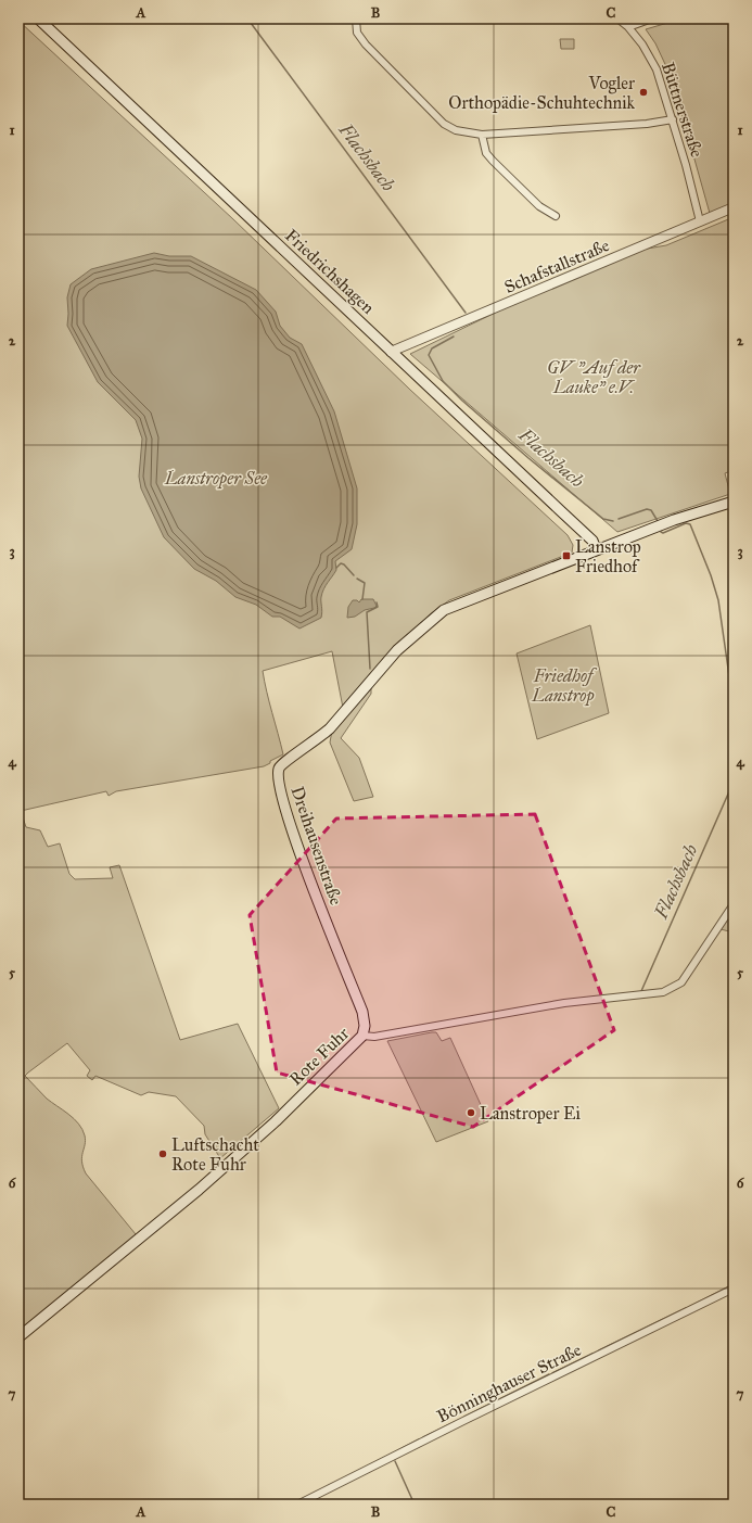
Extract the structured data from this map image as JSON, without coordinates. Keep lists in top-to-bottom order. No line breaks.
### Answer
{"streets":{"main road":["Friedrichshagen","Dreihausenstraße","Rote Fuhr"],"street":["Büttnerstraße","Schafstallstraße","Bönninghauser Straße"]},"crossings":[["Büttnerstraße","Schafstallstraße"],["Schafstallstraße","Friedrichshagen"],["Friedrichshagen","Dreihausenstraße"],["Dreihausenstraße","Rote Fuhr"]],"water":["Flachsbach"],"parks":["GV \"Auf der Lauke\" e.V.","Lanstroper See","Friedhof Lanstrop"],"places":{"other":["Vogler Orthopädie-Schuhtechnik","Lanstroper Ei","Luftschacht Rote Fuhr"],"transit":["Lanstrop Friedhof"]},"grid":{"columns":["A","B","C"],"rows":["1","2","3","4","5","6","7"]}}
